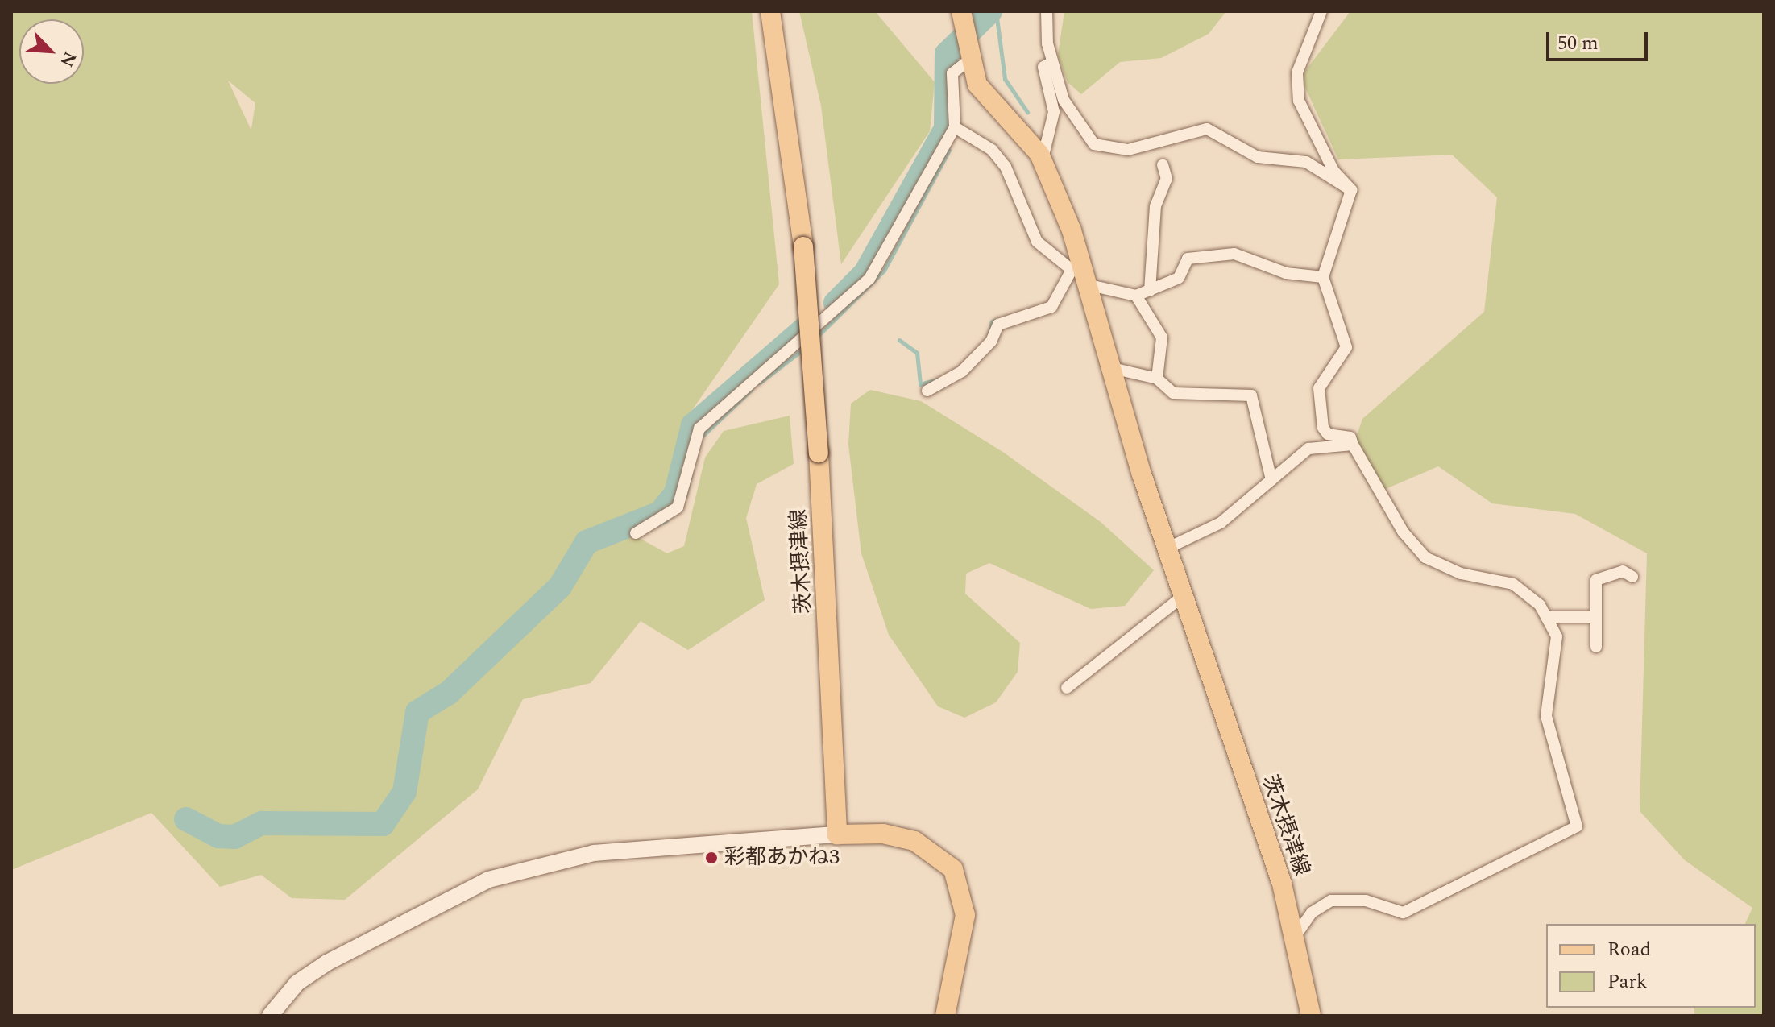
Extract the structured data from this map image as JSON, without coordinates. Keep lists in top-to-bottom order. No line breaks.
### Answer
{"streets":{"main road":["茨木摂津線"]},"places":["彩都あかね3"],"legend":["Road","Park"],"scale_bar":"50 m","north":"bottom right"}
